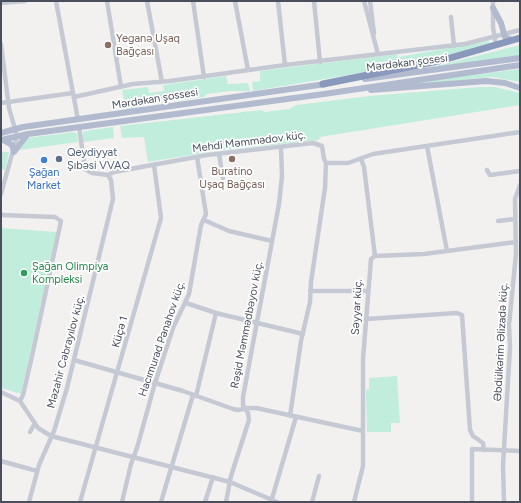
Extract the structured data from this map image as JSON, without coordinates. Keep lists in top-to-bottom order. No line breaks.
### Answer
{"streets":{"main road":["Mərdəkan şosesi","Mərdəkan şossesi"],"street":["Mehdi Məmmədov küç.","Səyyar küç.","Rəşid Məmmədbəyov küç.","Küçə 1","Hacımurad Pənahov küç.","Əbdülkərim Əlizadə küç.","Məzahir Cəbrayılov küç."]},"crossings":[["Mərdəkan şosesi","Mərdəkan şossesi"],["Mehdi Məmmədov küç.","Rəşid Məmmədbəyov küç."],["Mehdi Məmmədov küç.","Küçə 1"],["Mehdi Məmmədov küç.","Hacımurad Pənahov küç."],["Mehdi Məmmədov küç.","Məzahir Cəbrayılov küç."]],"places":["Yeganə Uşaq Bağçası","Qeydiyyat Şıbəsi VVAQ","Buratino Uşaq Bağçası","Şağan Market","Şağan Olimpiya Kompleksi"]}
